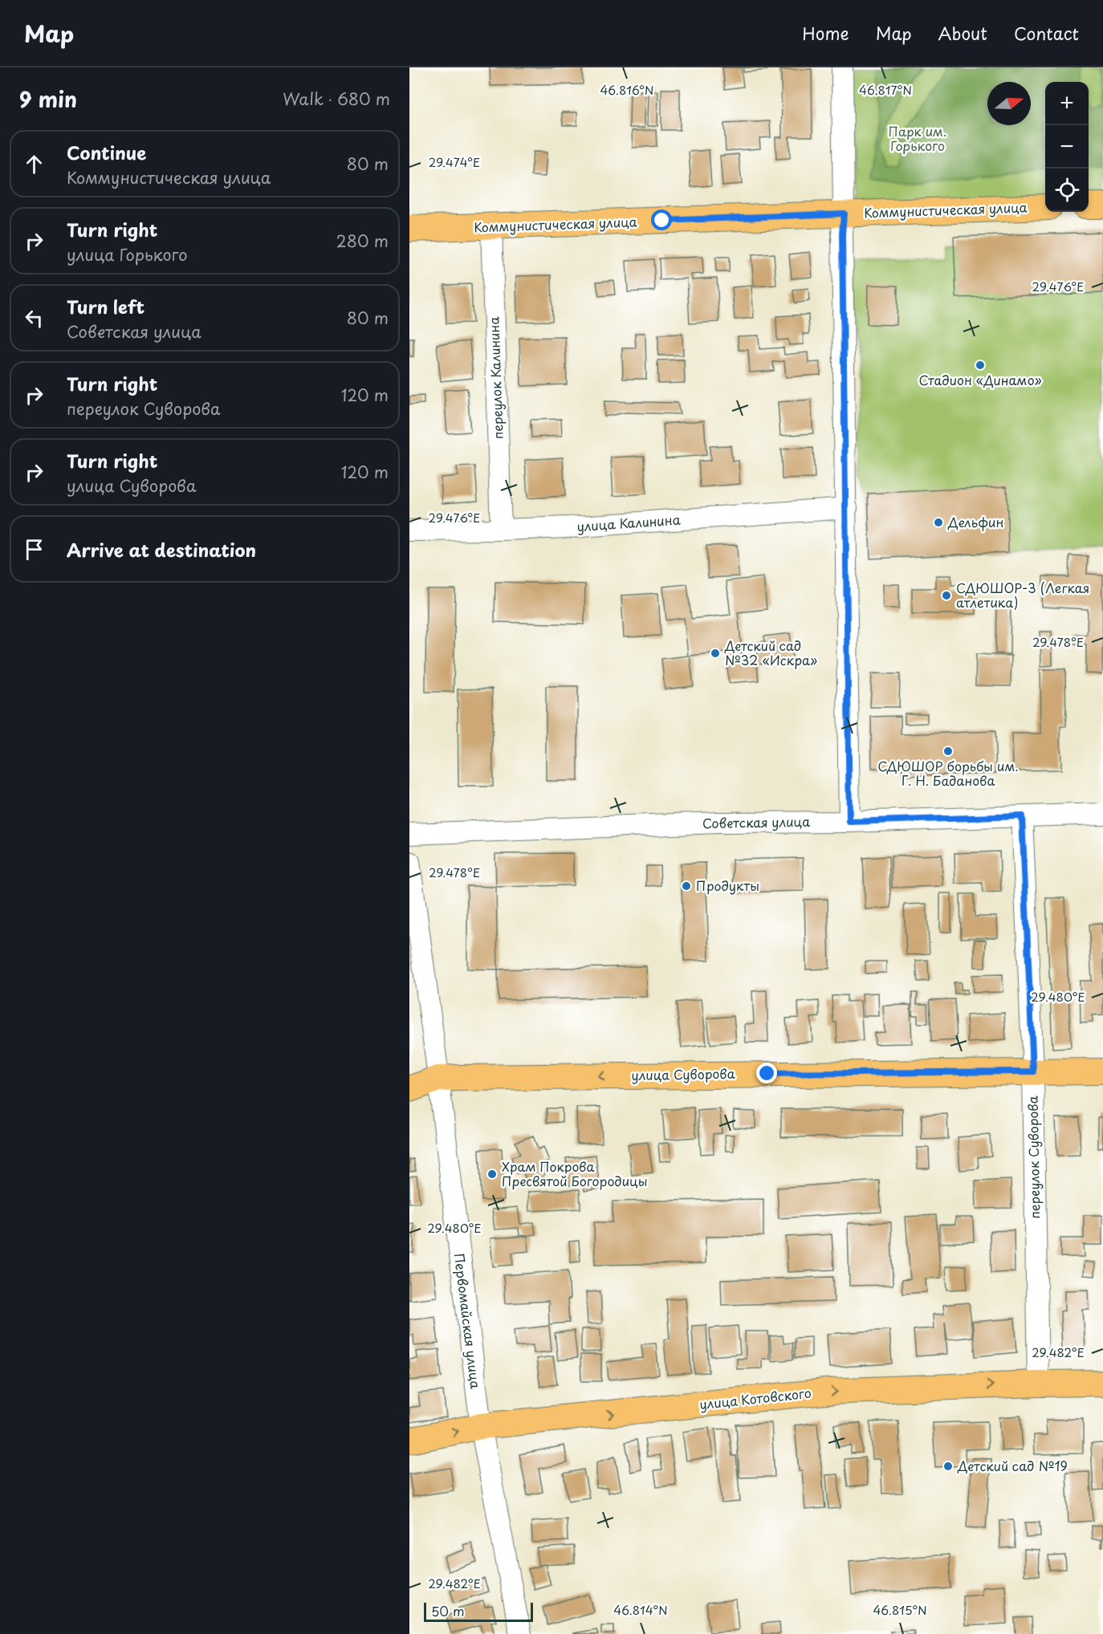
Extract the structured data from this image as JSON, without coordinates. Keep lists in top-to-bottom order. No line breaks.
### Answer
{"streets":{"main road":["Коммунистическая улица","улица Суворова","улица Котовского"],"street":["переулок Калинина","улица Калинина","Советская улица","переулок Суворова","Первомайская улица"]},"crossings":[["Коммунистическая улица","переулок Калинина"],["переулок Калинина","улица Калинина"],["Советская улица","переулок Суворова"],["улица Суворова","переулок Суворова"],["улица Суворова","Первомайская улица"],["переулок Суворова","улица Котовского"],["Первомайская улица","улица Котовского"]],"one_way":["улица Суворова","улица Котовского"],"parks":["Парк им. Горького"],"places":["Стадион «Динамо»","Дельфин","СДЮШОР-3 (Легкая атлетика)","Детский сад №32 «Искра»","СДЮШОР борьбы им. Г. Н. Баданова","Продукты","Храм Покрова Пресвятой Богородицы","Детский сад №19"],"scale_bar":"50 m","north":"right","page":{"header":"Map","nav":["Home","Map","About","Contact"],"heading":["9 min","Walk · 680 m"],"map_buttons":["+","−"],"list":[["Continue","Коммунистическая улица","80 m"],["Turn right","улица Горького","280 m"],["Turn left","Советская улица","80 m"],["Turn right","переулок Суворова","120 m"],["Turn right","улица Суворова","120 m"],"Arrive at destination"],"scale":"50 m"},"coordinates":["46.816°N","46.817°N","29.474°E","29.476°E","29.478°E","29.480°E","29.482°E","46.814°N","46.815°N"]}
